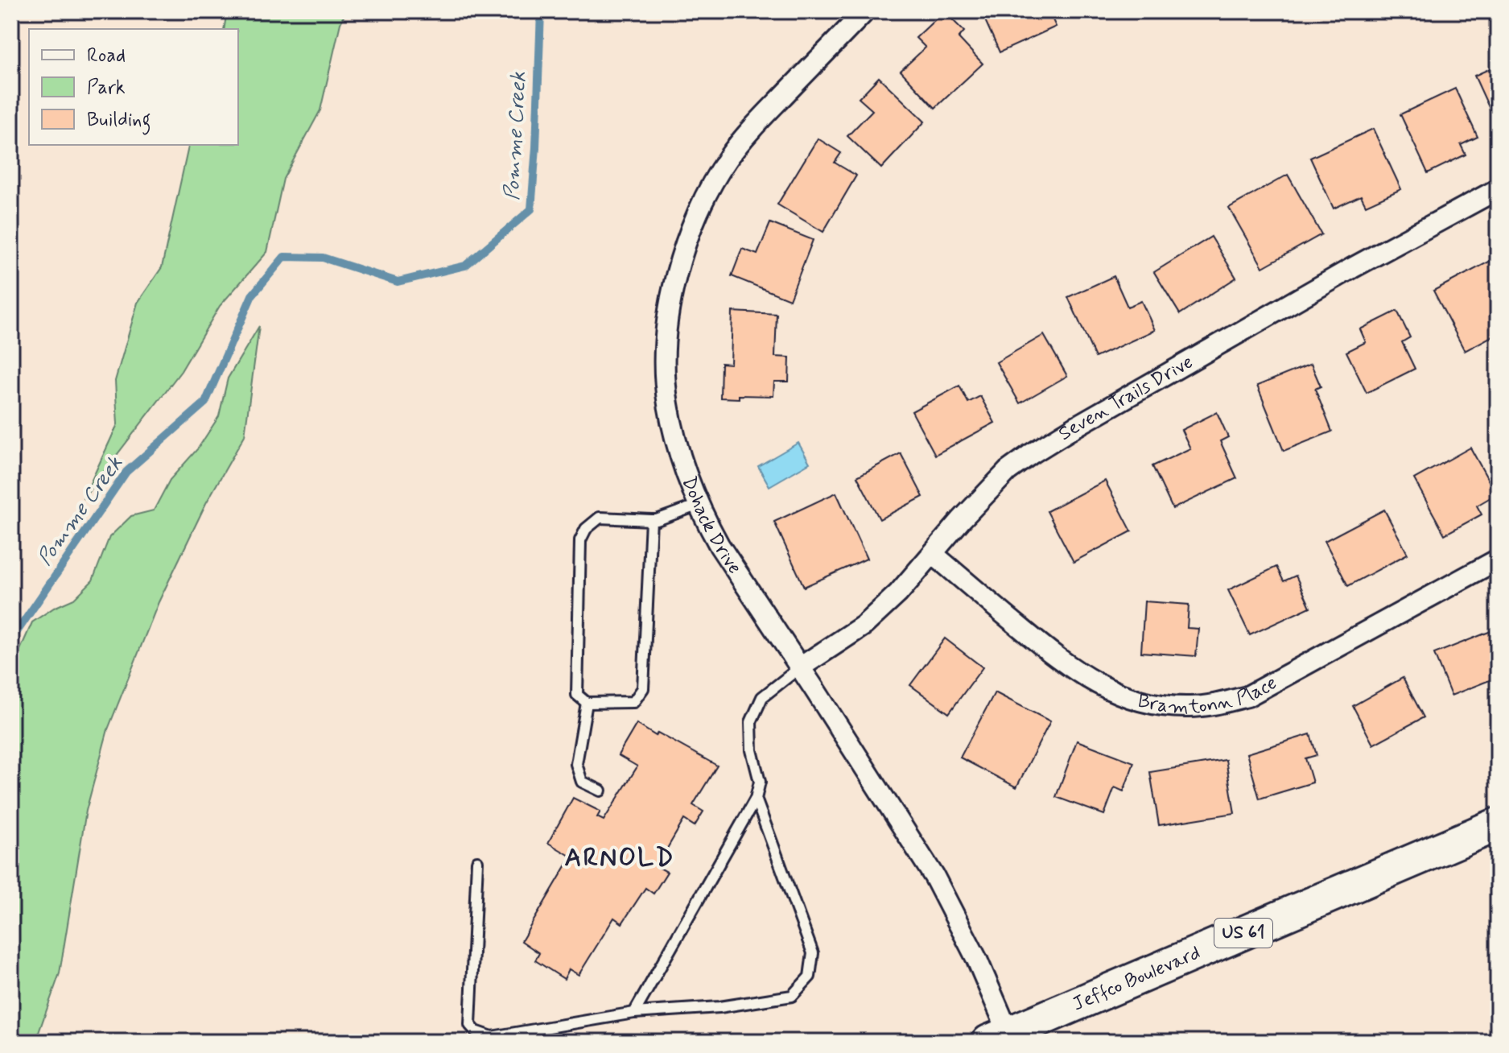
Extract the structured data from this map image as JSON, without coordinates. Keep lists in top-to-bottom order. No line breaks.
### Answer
{"streets":{"main road":["US 61","Jeffco Boulevard"],"street":["Seven Trails Drive","Dohack Drive","Bramtonn Place"]},"crossings":[["Seven Trails Drive","Dohack Drive"],["Seven Trails Drive","Bramtonn Place"],["Dohack Drive","Jeffco Boulevard"]],"districts":["ARNOLD"],"water":["Pomme Creek"],"legend":["Road","Park","Building"]}
